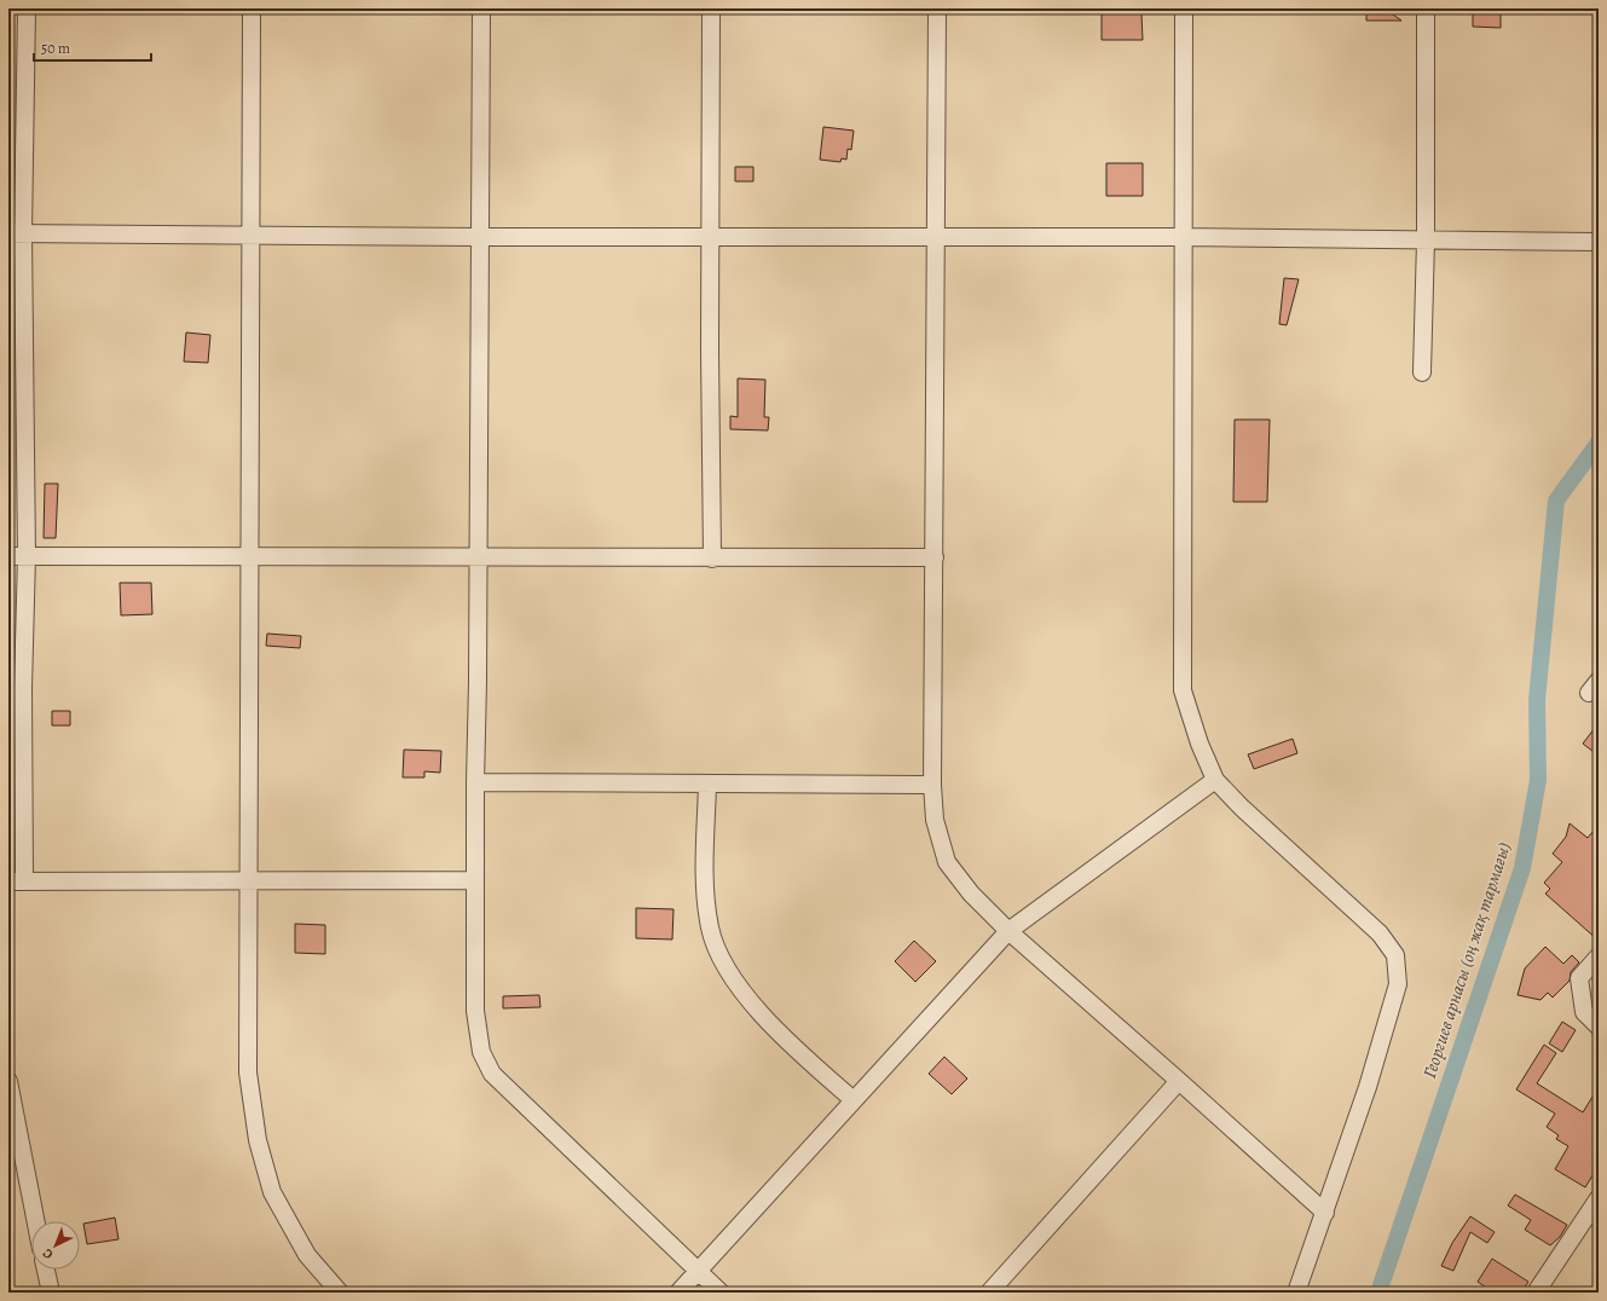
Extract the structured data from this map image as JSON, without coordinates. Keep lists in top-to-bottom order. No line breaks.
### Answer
{"water":["Георгиев арнасы (оң жақ тармағы)"],"scale_bar":"50 m","north":"bottom left"}
